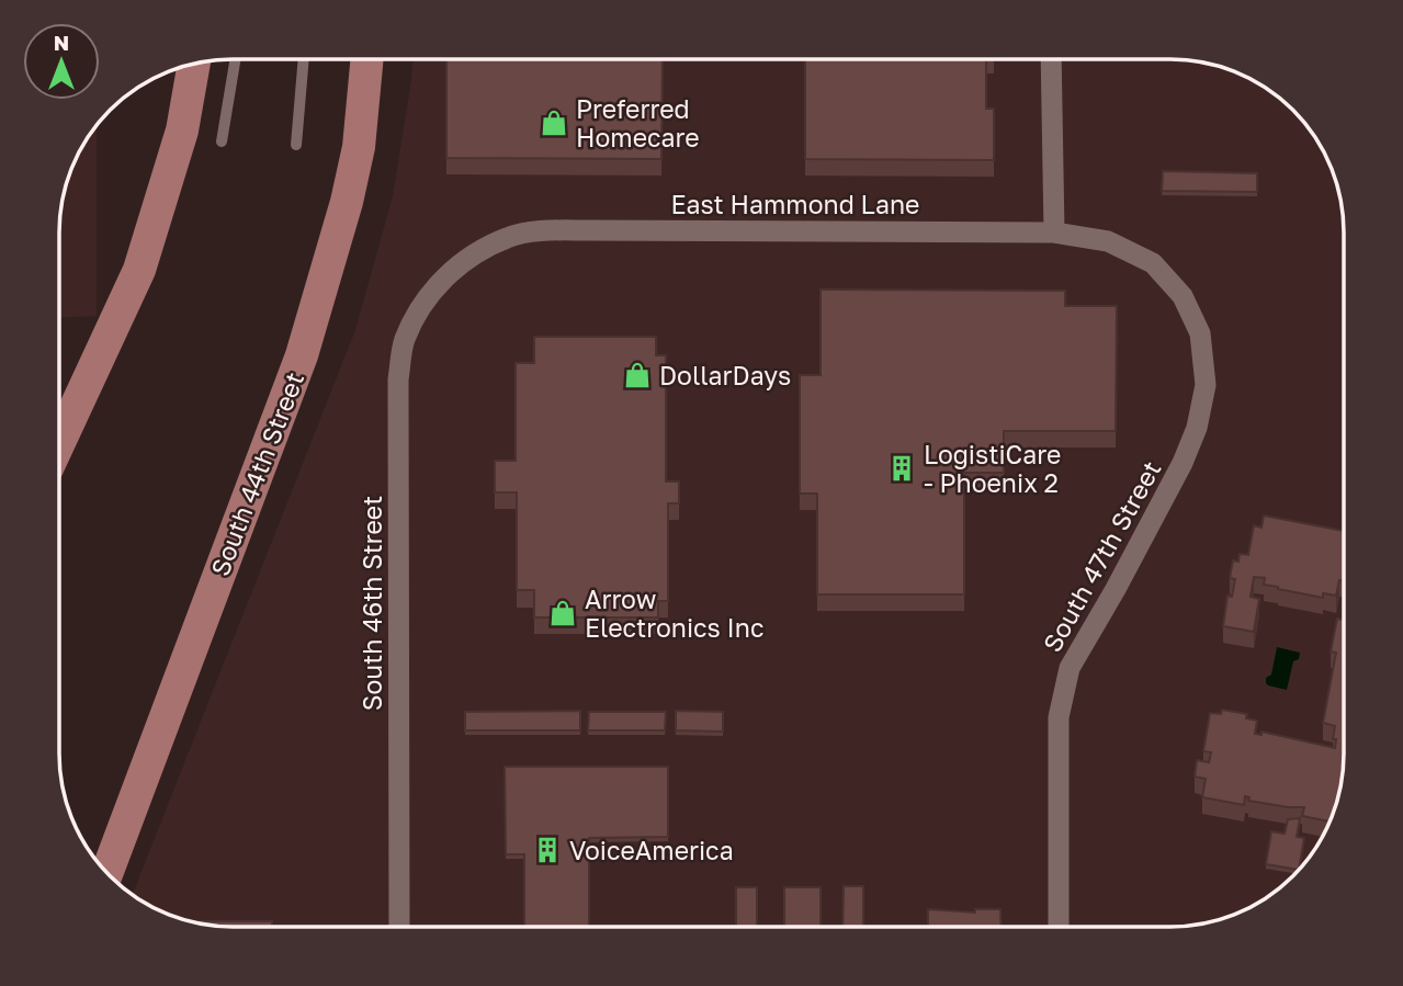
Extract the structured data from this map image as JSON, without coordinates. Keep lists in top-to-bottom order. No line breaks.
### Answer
{"streets":{"main road":["South 44th Street"],"street":["East Hammond Lane","South 47th Street","South 46th Street"]},"crossings":[["East Hammond Lane","South 47th Street"],["East Hammond Lane","South 46th Street"]],"places":{"shop":["Preferred Homecare","DollarDays","Arrow Electronics Inc"],"building":["LogistiCare - Phoenix 2","VoiceAmerica"]},"north":"top"}
